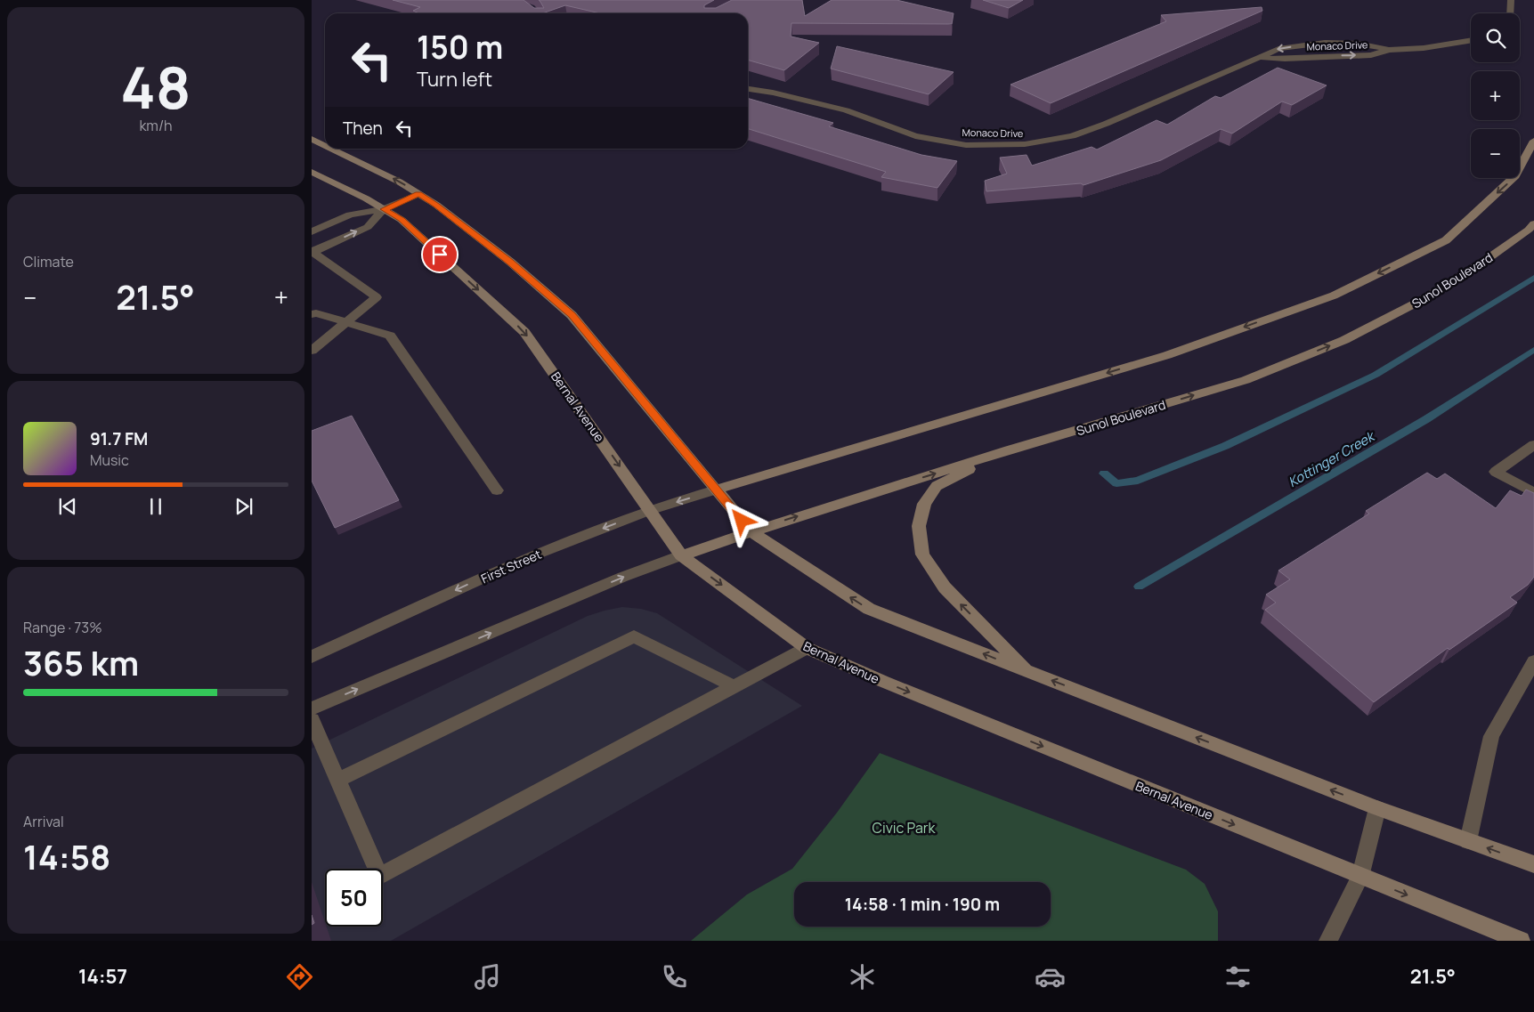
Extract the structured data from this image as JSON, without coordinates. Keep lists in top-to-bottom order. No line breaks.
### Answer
{"streets":{"main road":["Sunol Boulevard","Bernal Avenue"],"street":["Monaco Drive","First Street"]},"crossings":[["Sunol Boulevard","Bernal Avenue"],["Bernal Avenue","First Street"]],"water":["Kottinger Creek"],"parks":["Civic Park"],"page":{"tile":[["48","km/h"],"Climate",["Range · 73%","365 km"],["Arrival","14:58"]],"map_buttons":["+","−"],"turn":["150 m","Turn left"],"then":"Then","heat":["−","21.5°","+"],"song":["91.7 FM","Music"],"limit":"50","trip":"14:58 · 1 min · 190 m","tabs":["14:57","21.5°"]}}
